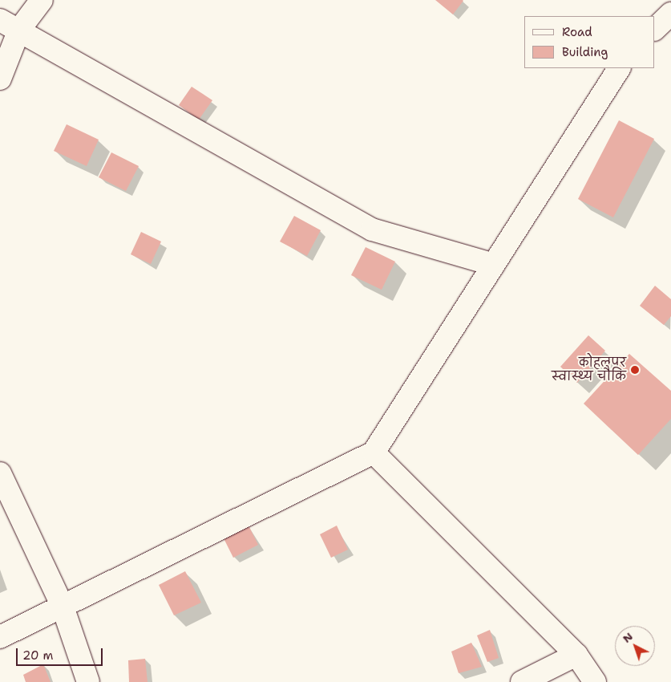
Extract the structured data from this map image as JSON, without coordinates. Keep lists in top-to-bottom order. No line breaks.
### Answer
{"places":["कोहलपुर स्वास्थ्य चौकि"],"legend":["Road","Building"],"scale_bar":"20 m","north":"top left"}
